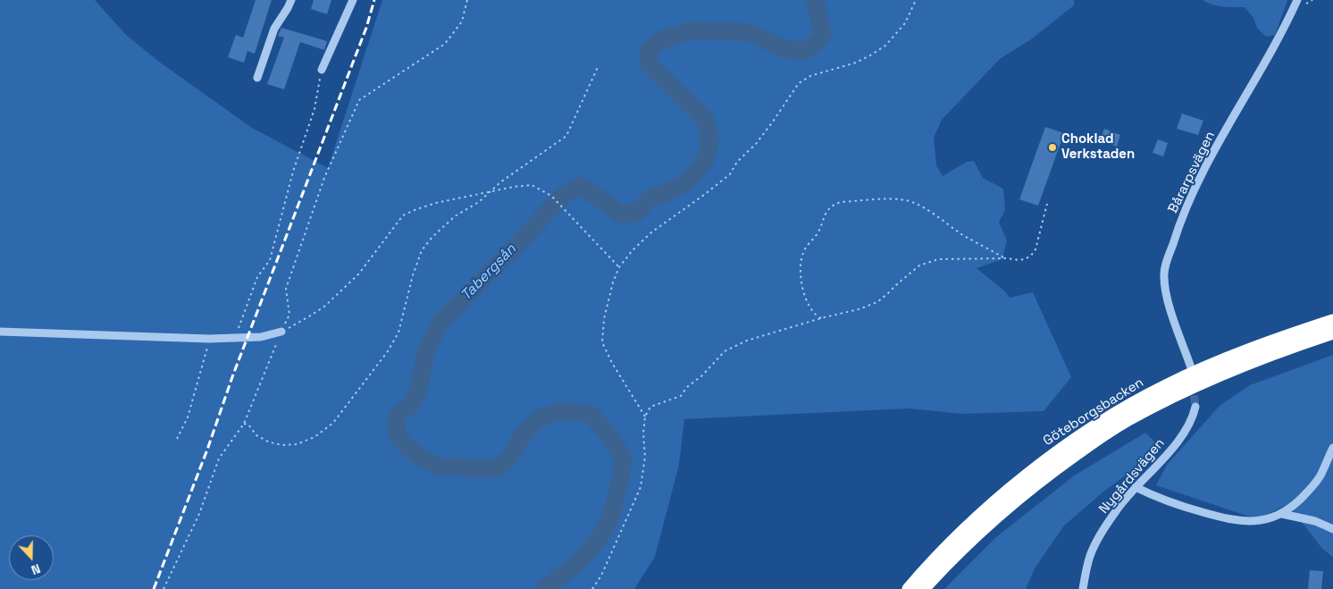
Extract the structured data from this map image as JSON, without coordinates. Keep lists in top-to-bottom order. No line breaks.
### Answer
{"streets":{"highway":["Göteborgsbacken"],"street":["Bårarpsvägen","Nygårdsvägen"]},"water":["Tabergsån"],"places":["Choklad Verkstaden"],"north":"bottom"}
